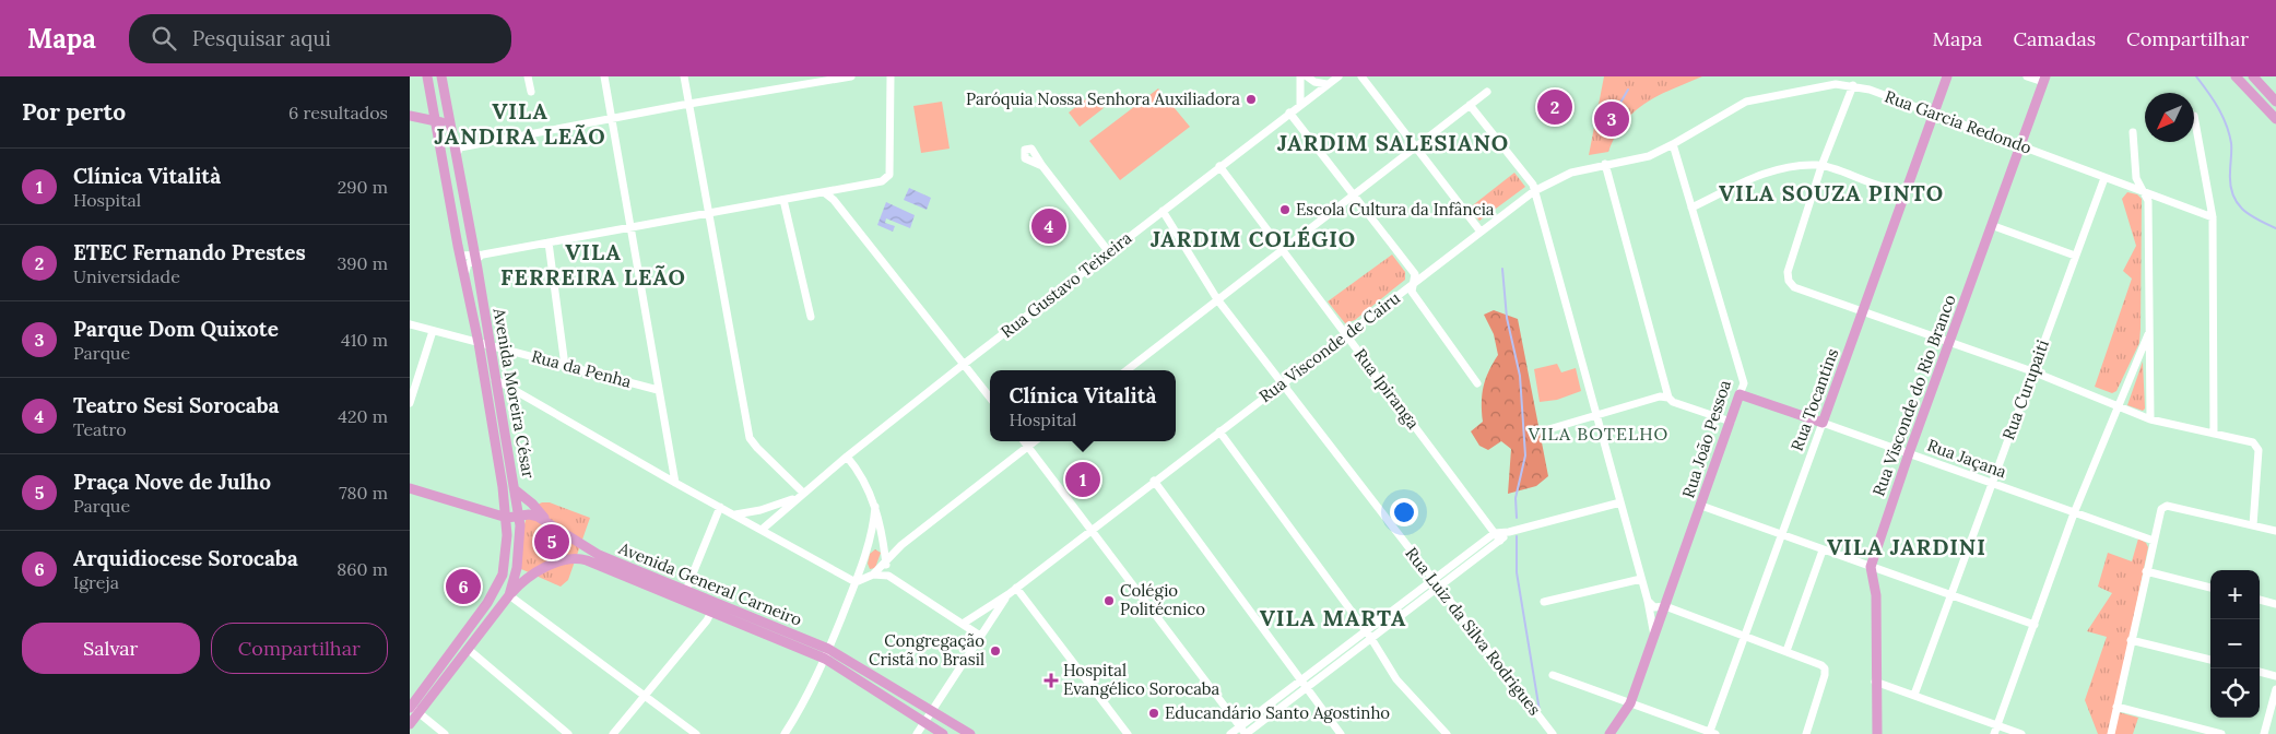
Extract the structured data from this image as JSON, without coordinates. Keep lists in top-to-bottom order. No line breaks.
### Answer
{"streets":{"main road":["Avenida Moreira César","Rua Visconde do Rio Branco","Rua Tocantins","Rua João Pessoa","Rua Jaçana","Avenida General Carneiro"],"street":["Rua Garcia Redondo","Rua Gustavo Teixeira","Rua Visconde de Cairu","Rua da Penha","Rua Ipiranga","Rua Curupaiti","Rua Luiz da Silva Rodrigues"]},"crossings":[["Rua Garcia Redondo","Rua Visconde de Cairu"],["Rua Garcia Redondo","Rua Curupaiti"],["Rua Garcia Redondo","Rua Visconde do Rio Branco"],["Rua Garcia Redondo","Rua Tocantins"],["Rua Garcia Redondo","Rua João Pessoa"],["Rua Gustavo Teixeira","Rua Ipiranga"],["Rua Gustavo Teixeira","Rua Luiz da Silva Rodrigues"],["Rua Visconde de Cairu","Rua Ipiranga"],["Rua Visconde de Cairu","Rua João Pessoa"],["Rua Visconde de Cairu","Avenida General Carneiro"],["Rua Visconde de Cairu","Rua Luiz da Silva Rodrigues"],["Rua da Penha","Avenida Moreira César"],["Rua Curupaiti","Rua Jaçana"],["Rua Visconde do Rio Branco","Rua Jaçana"],["Rua Tocantins","Rua Jaçana"],["Rua João Pessoa","Rua Jaçana"]],"districts":["VILA JANDIRA LEÃO","JARDIM SALESIANO","VILA SOUZA PINTO","JARDIM COLÉGIO","VILA FERREIRA LEÃO","VILA BOTELHO","VILA JARDINI","VILA MARTA"],"places":{"other":["Paróquia Nossa Senhora Auxiliadora","Escola Cultura da Infância","Colégio Politécnico","Congregação Cristã no Brasil","Educandário Santo Agostinho"],"health":["Hospital Evangélico Sorocaba"]},"north":"bottom left","page":{"header":"Mapa","search":"Pesquisar aqui","nav":["Mapa","Camadas","Compartilhar"],"heading":["Por perto","6 resultados"],"pins":["2","3","4","1","5","6"],"list":[{"mark":"1","name":"Clínica Vitalità","note":"Hospital","value":"290 m"},{"mark":"2","name":"ETEC Fernando Prestes","note":"Universidade","value":"390 m"},{"mark":"3","name":"Parque Dom Quixote","note":"Parque","value":"410 m"},{"mark":"4","name":"Teatro Sesi Sorocaba","note":"Teatro","value":"420 m"},{"mark":"5","name":"Praça Nove de Julho","note":"Parque","value":"780 m"},{"mark":"6","name":"Arquidiocese Sorocaba","note":"Igreja","value":"860 m"}],"popup":["Clínica Vitalità","Hospital"],"map_buttons":["+","−"],"buttons":["Salvar","Compartilhar"]}}
